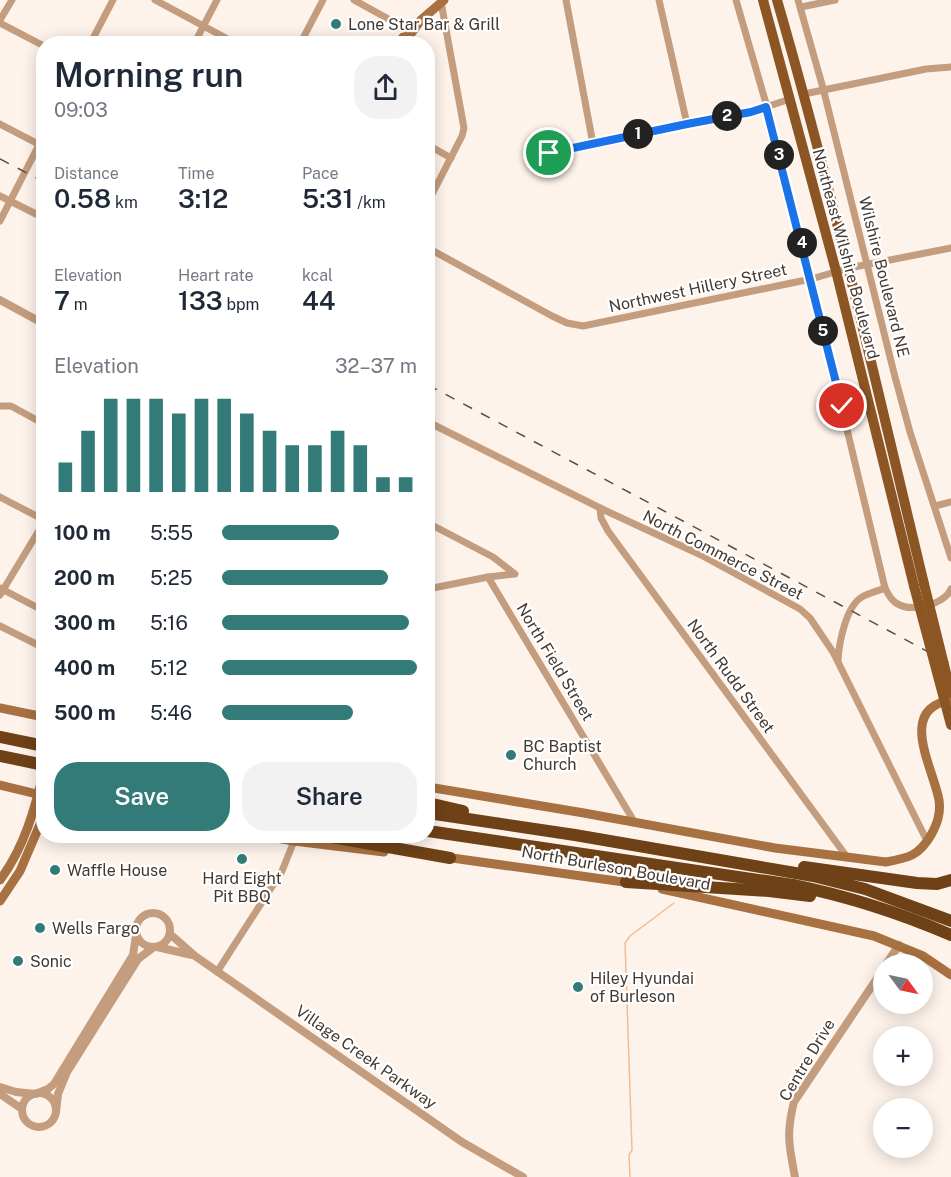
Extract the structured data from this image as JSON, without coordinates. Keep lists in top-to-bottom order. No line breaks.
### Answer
{"streets":{"main road":["Northeast Wilshire Boulevard","North Burleson Boulevard"],"street":["Wilshire Boulevard NE","Northwest Hillery Street","North Commerce Street","North Field Street","North Rudd Street","Village Creek Parkway","Centre Drive"]},"crossings":[["Northeast Wilshire Boulevard","Northwest Hillery Street"],["Wilshire Boulevard NE","Northwest Hillery Street"],["North Commerce Street","North Rudd Street"]],"places":["Lone Star Bar & Grill","BC Baptist Church","Hard Eight Pit BBQ","Waffle House","Wells Fargo","Sonic","Hiley Hyundai of Burleson"],"north":"bottom right","page":{"heading":["Morning run","09:03"],"pins":["2","1","3","4","5"],"stats":[["Distance","0.58 km"],["Time","3:12"],["Pace","5:31 /km"],["Elevation","7 m"],["Heart rate","133 bpm"],["kcal","44"]],"chart":["Elevation","32–37 m"],"list":[{"name":"100 m","note":"5:55"},{"name":"200 m","note":"5:25"},{"name":"300 m","note":"5:16"},{"name":"400 m","note":"5:12"},{"name":"500 m","note":"5:46"}],"buttons":["Save","Share"],"map_buttons":["+","−"]}}
